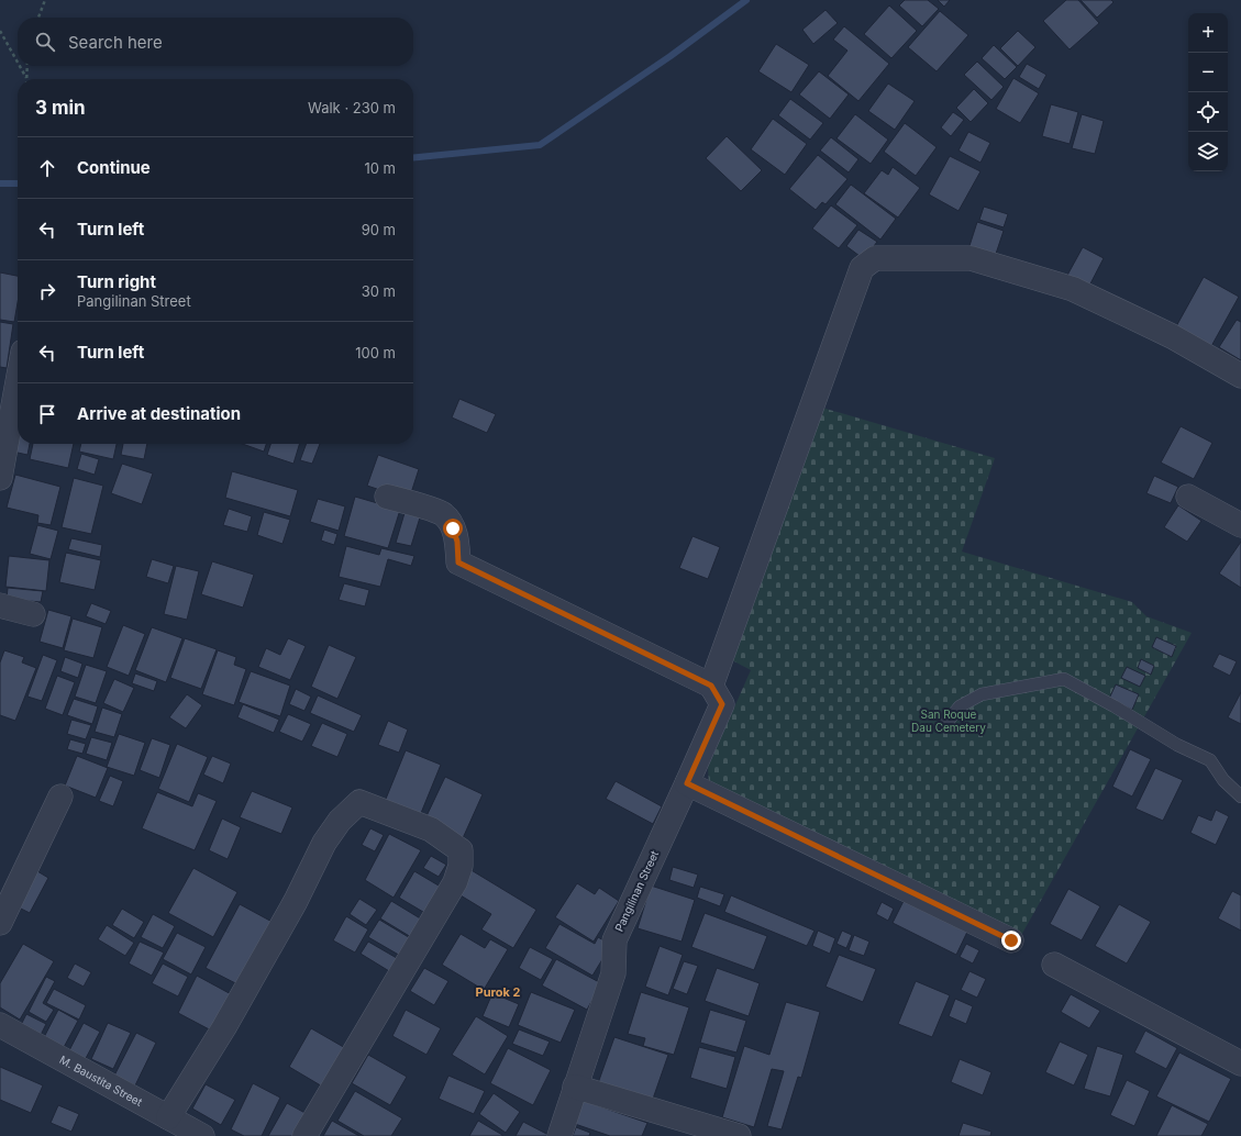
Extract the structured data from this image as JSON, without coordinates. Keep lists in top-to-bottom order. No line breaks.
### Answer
{"streets":{"street":["Pangilinan Street","M. Baustita Street"]},"districts":["Purok 2"],"parks":["San Roque Dau Cemetery"],"page":{"map_buttons":["+","−"],"search":"Search here","heading":["3 min","Walk · 230 m"],"list":[["Continue","10 m"],["Turn left","90 m"],["Turn right","Pangilinan Street","30 m"],["Turn left","100 m"],"Arrive at destination"]}}
